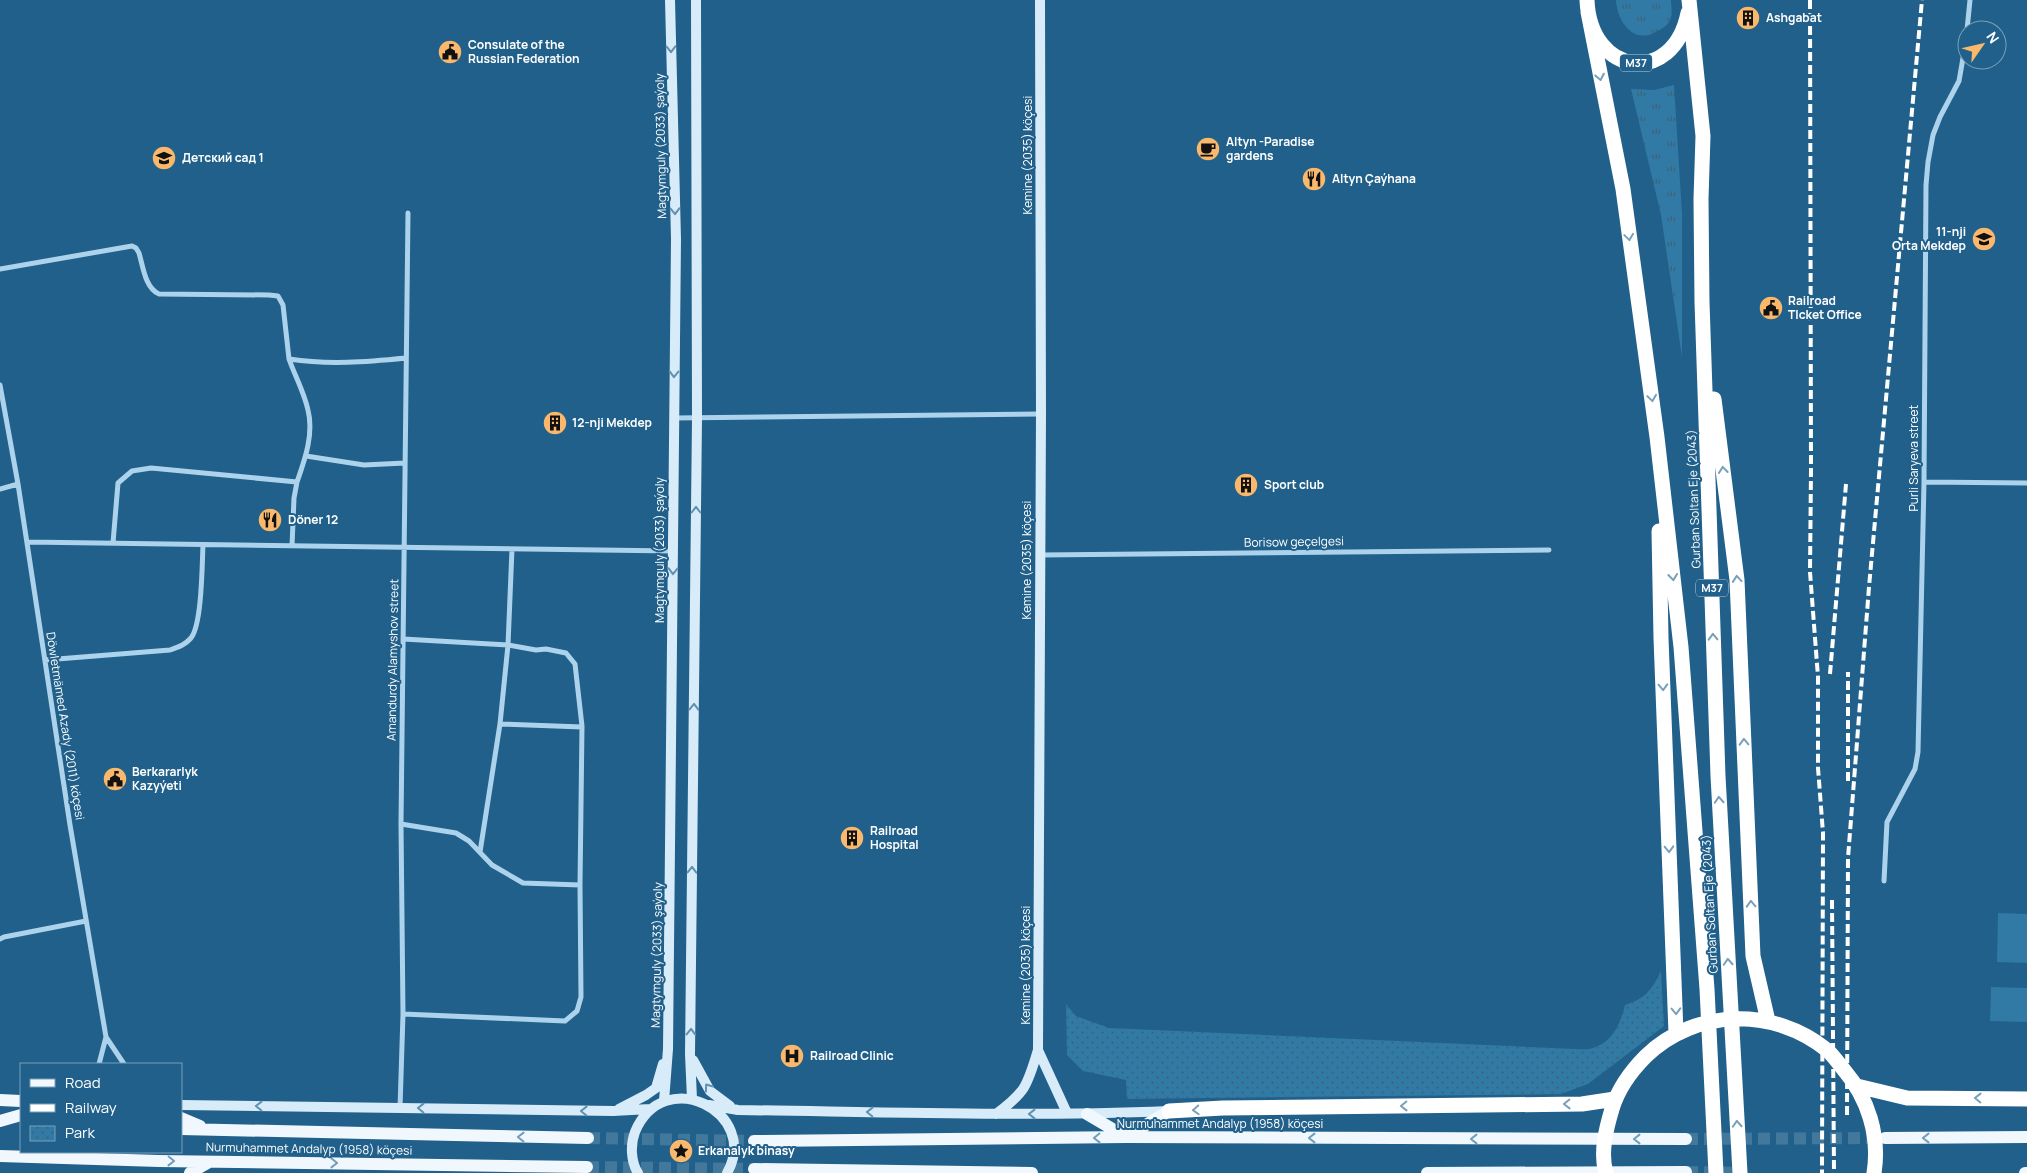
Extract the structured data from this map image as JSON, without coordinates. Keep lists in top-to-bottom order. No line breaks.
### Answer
{"streets":{"highway":["M37","Gurban Soltan Eje (2043)"],"main road":["Magtymguly (2033) şaýoly","Kemine (2035) köçesi","Nurmuhammet Andalyp (1958) köçesi"],"street":["Purli Saryeva street","Borisow geçelgesi","Amandurdy Alamyshov street","Döwletmämed Azady (2011) köçesi"]},"crossings":[["Kemine (2035) köçesi","Borisow geçelgesi"]],"places":{"building":["Ashgabat","12-nji Mekdep","Sport club","Railroad Hospital"],"public building":["Consulate of the Russian Federation","Railroad TIcket Office","Berkararlyk Kazyýeti"],"cafe":["Altyn -Paradise gardens"],"school or university":["Детский сад 1","11-nji Orta Mekdep"],"restaurant":["Altyn Çaýhana","Döner 12"],"hospital":["Railroad Clinic"],"place":["Erkanalyk binasy"]},"legend":["Road","Railway","Park"],"north":"top right"}
